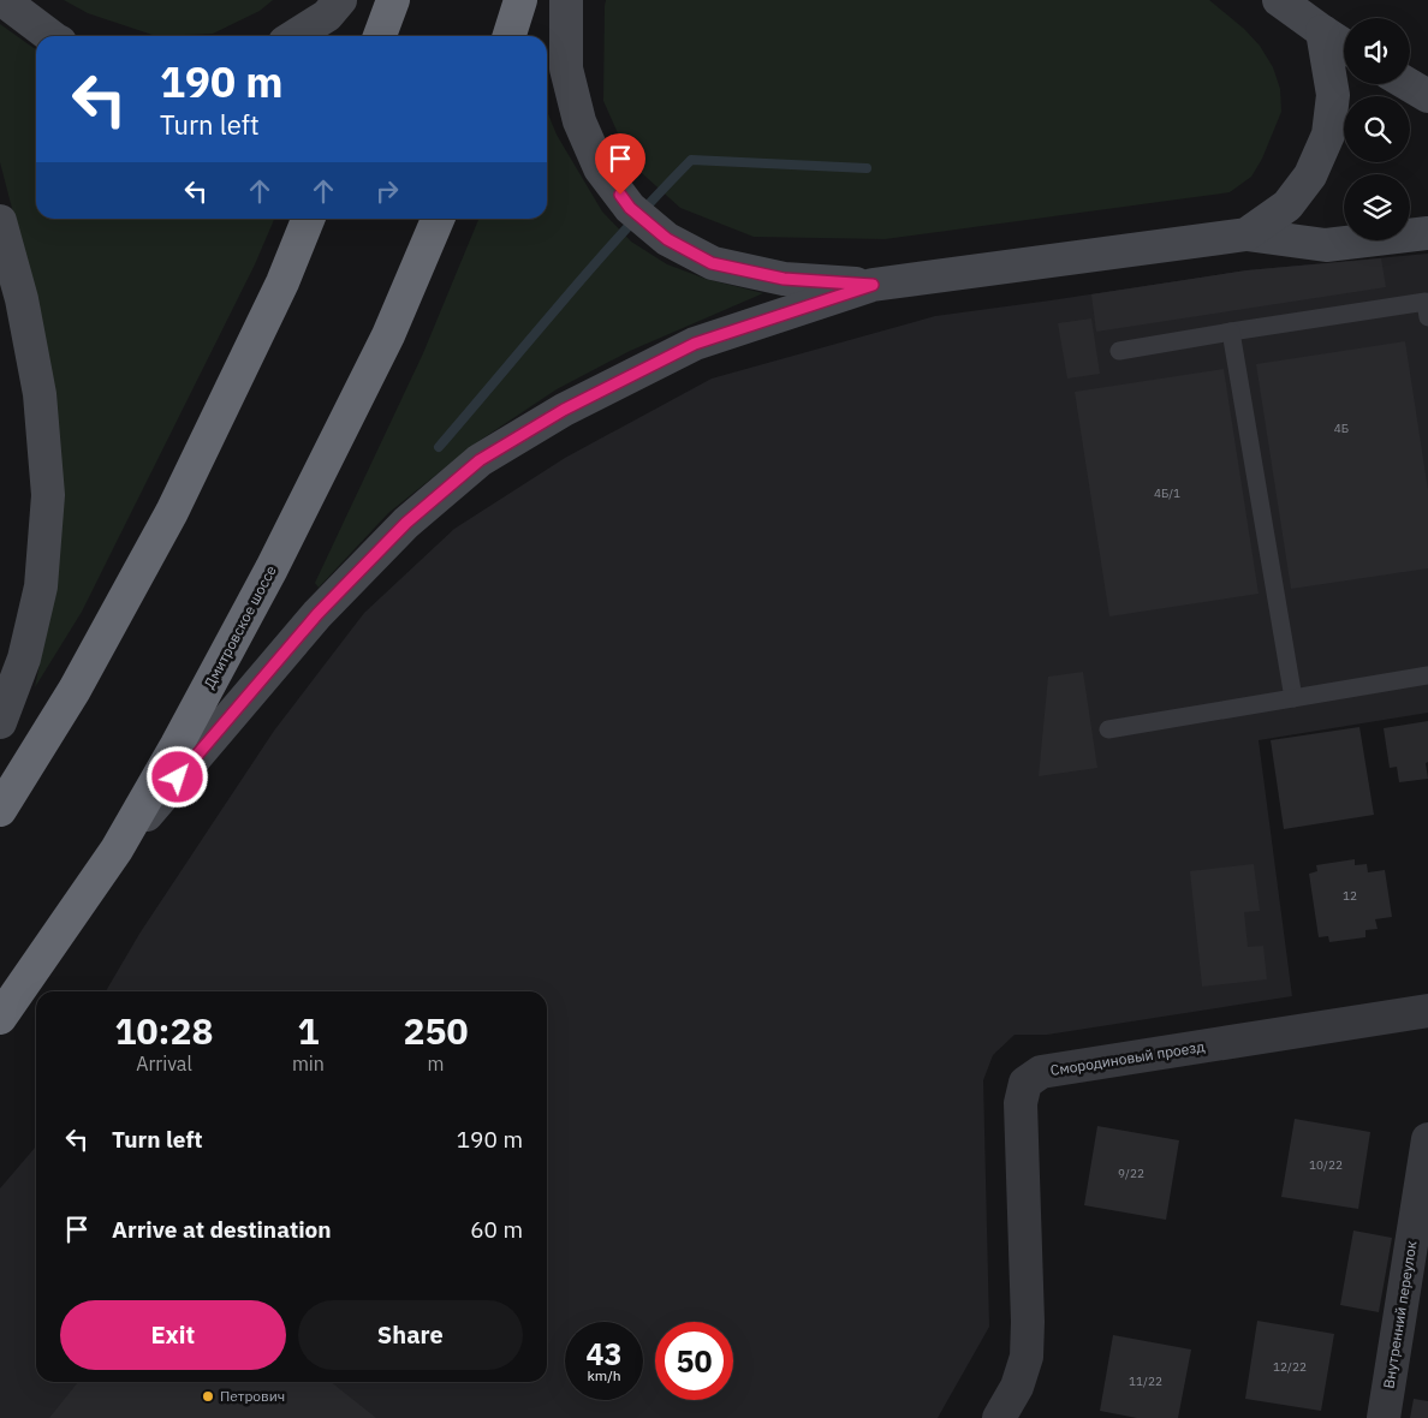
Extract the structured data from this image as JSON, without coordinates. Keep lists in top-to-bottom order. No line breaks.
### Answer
{"streets":{"highway":["Дмитровское шоссе"],"street":["Смородиновый проезд","Внутренний переулок"]},"places":["Петрович"],"house_numbers":["4Б","4Б/1","12","10/22","9/22","12/22","11/22"],"page":{"turn":["190 m","Turn left"],"eta":["10:28","Arrival","1","min","250","m"],"list":[{"name":"Turn left","value":"190 m"},{"name":"Arrive at destination","value":"60 m"}],"buttons":["Exit","Share"],"speed":"43 km/h","limit":"50"}}
